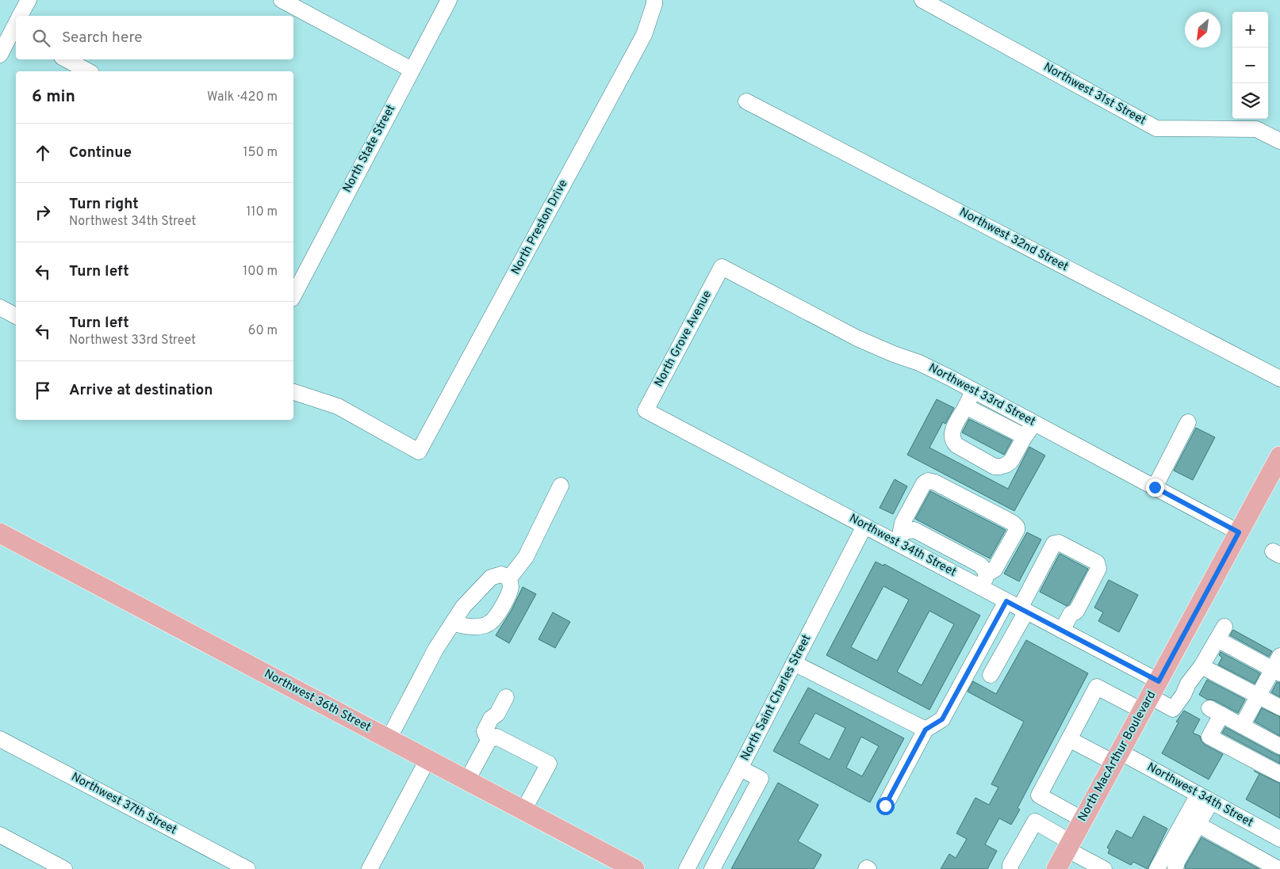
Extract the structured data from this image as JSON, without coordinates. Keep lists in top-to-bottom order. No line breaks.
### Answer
{"streets":{"main road":["Northwest 36th Street","North MacArthur Boulevard"],"street":["Northwest 31st Street","North State Street","North Preston Drive","Northwest 32nd Street","North Grove Avenue","Northwest 33rd Street","Northwest 34th Street","North Saint Charles Street","Northwest 37th Street"]},"crossings":[["North Grove Avenue","Northwest 33rd Street"],["North Grove Avenue","Northwest 34th Street"],["Northwest 33rd Street","North MacArthur Boulevard"],["Northwest 34th Street","North Saint Charles Street"],["Northwest 34th Street","North MacArthur Boulevard"]],"north":"bottom left","page":{"map_buttons":["+","−"],"search":"Search here","heading":["6 min","Walk · 420 m"],"list":[["Continue","150 m"],["Turn right","Northwest 34th Street","110 m"],["Turn left","100 m"],["Turn left","Northwest 33rd Street","60 m"],"Arrive at destination"]}}
